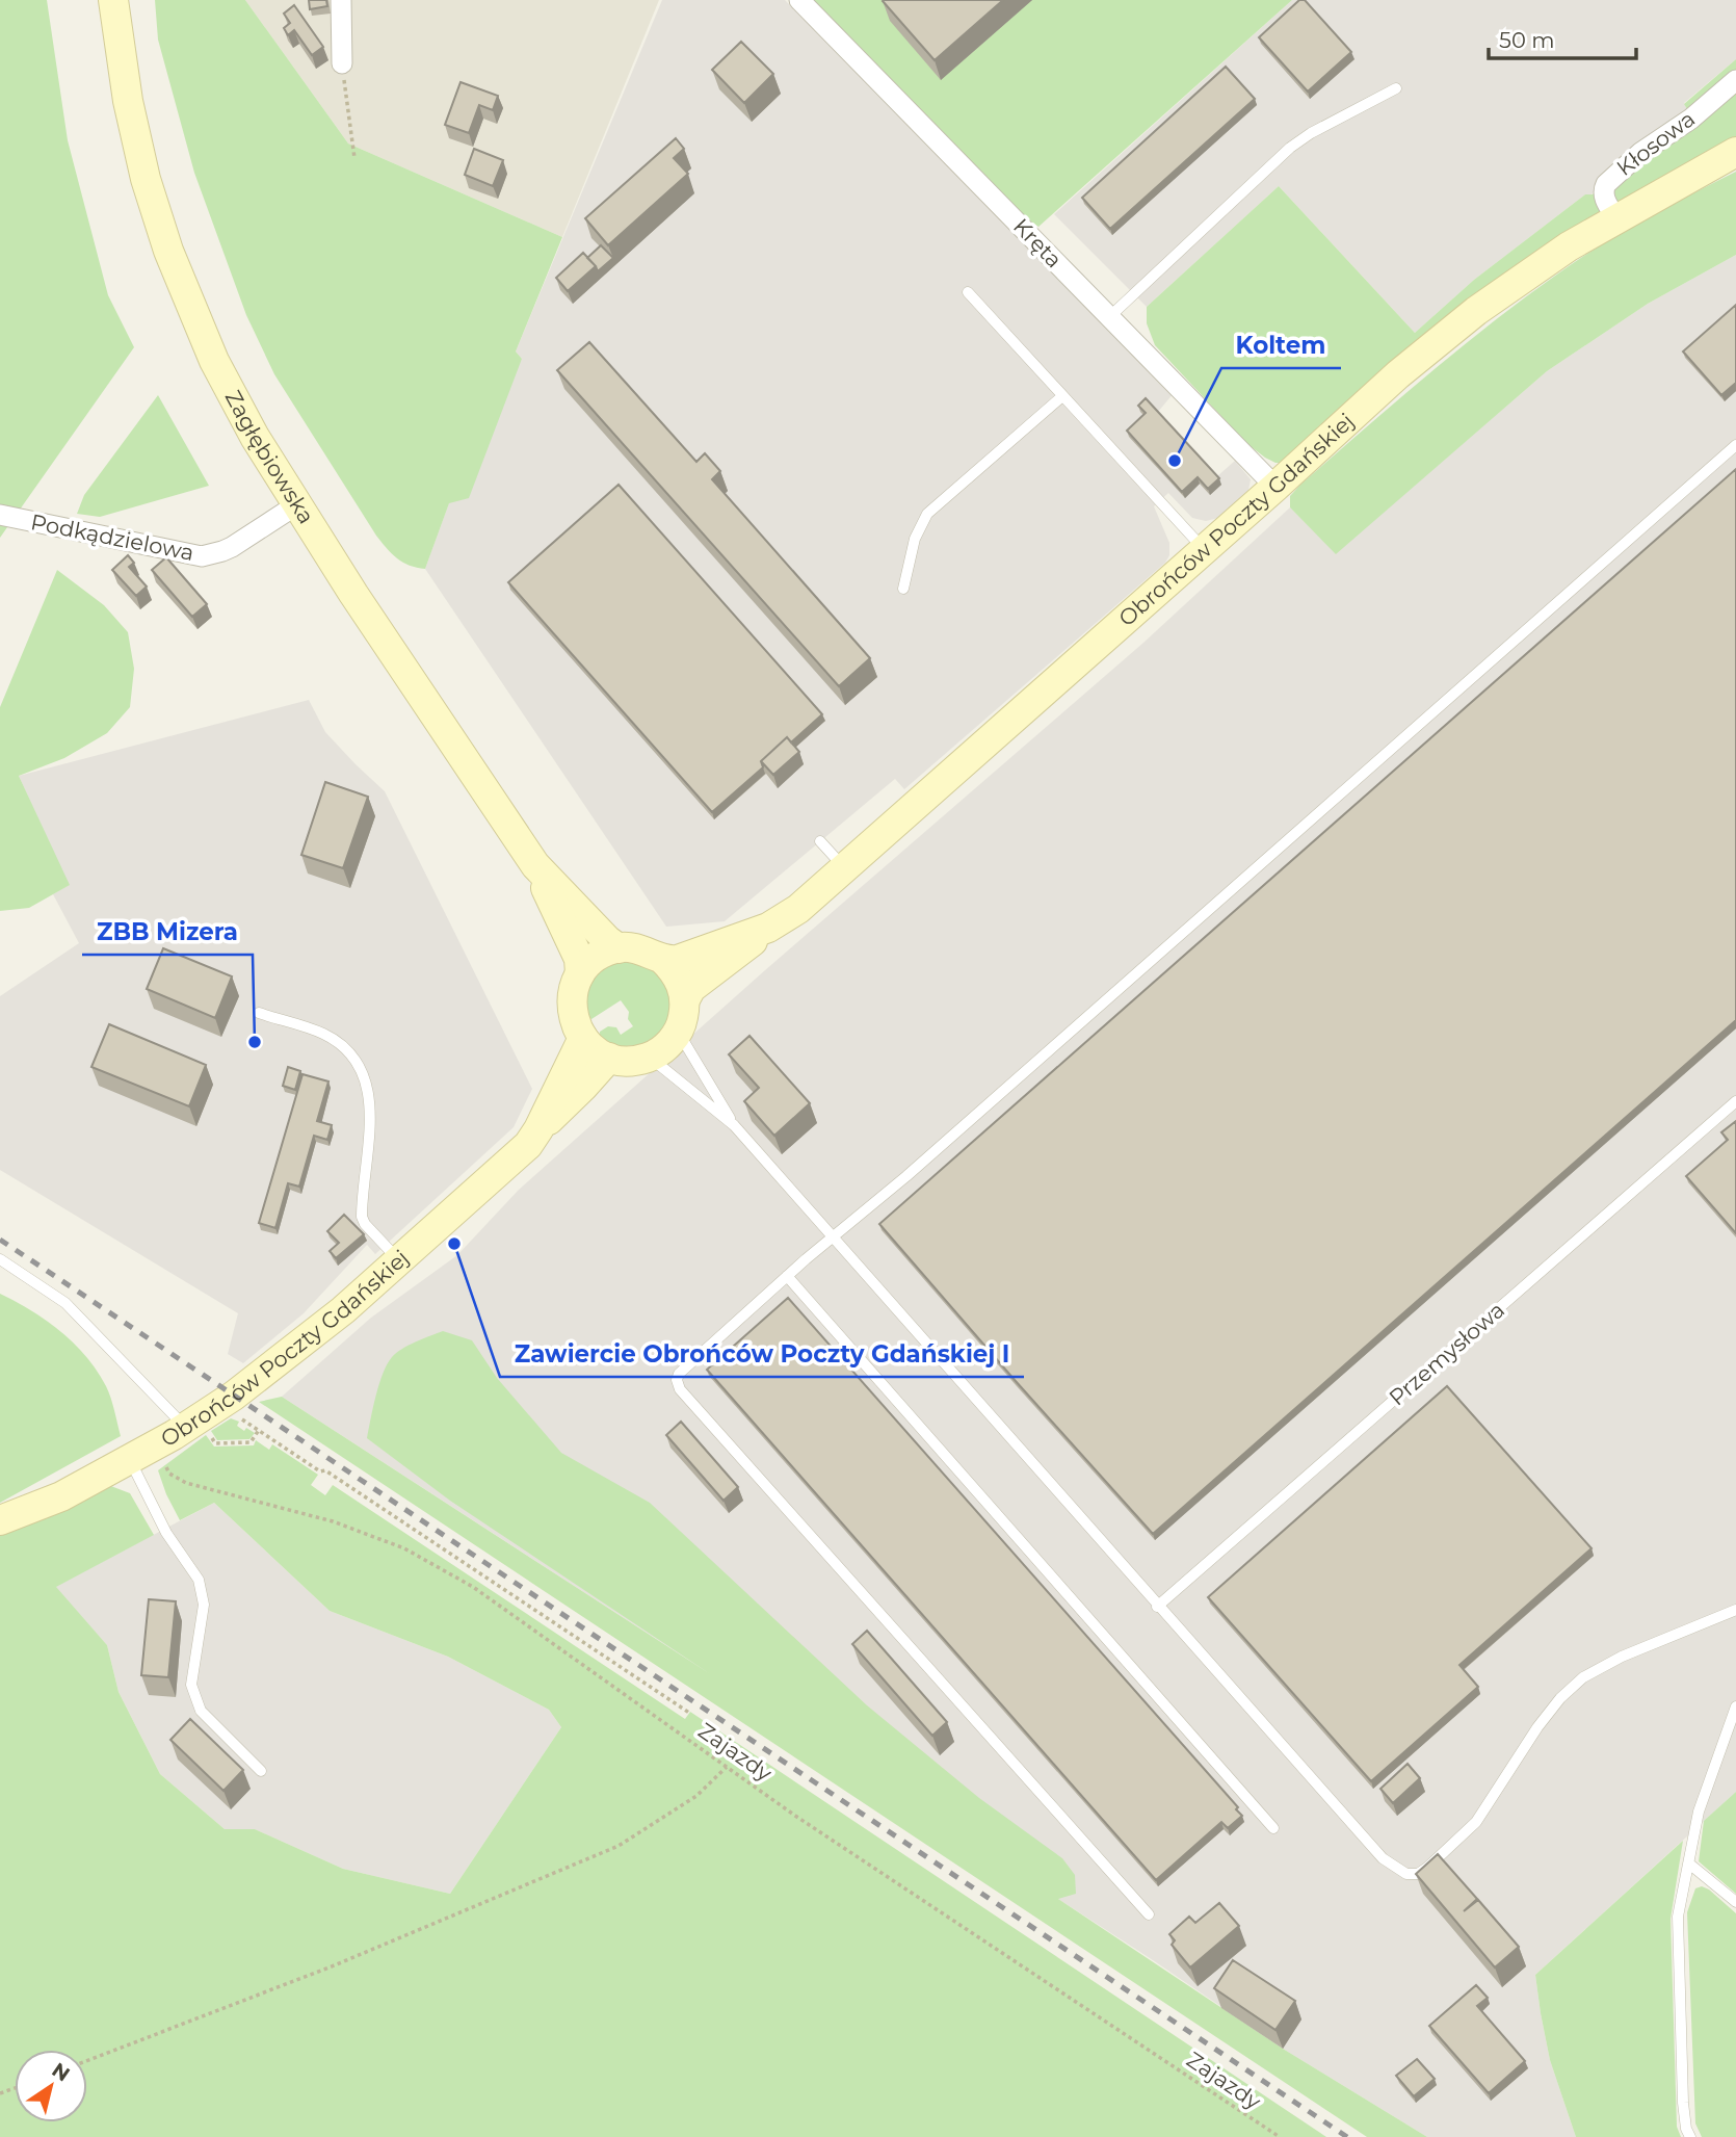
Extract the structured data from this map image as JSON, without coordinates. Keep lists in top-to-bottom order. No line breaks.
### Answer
{"streets":{"main road":["Zagłębiowska","Obrońców Poczty Gdańskiej"],"street":["Kłosowa","Kręta","Podkądzielowa"],"lane":["Przemysłowa"],"path":["Zajazdy"]},"crossings":[["Kłosowa","Obrońców Poczty Gdańskiej"],["Kręta","Obrońców Poczty Gdańskiej"],["Zagłębiowska","Obrońców Poczty Gdańskiej"],["Zagłębiowska","Podkądzielowa"],["Obrońców Poczty Gdańskiej","Zajazdy"]],"places":["Koltem","ZBB Mizera","Zawiercie Obrońców Poczty Gdańskiej I"],"scale_bar":"50 m","north":"top right"}
